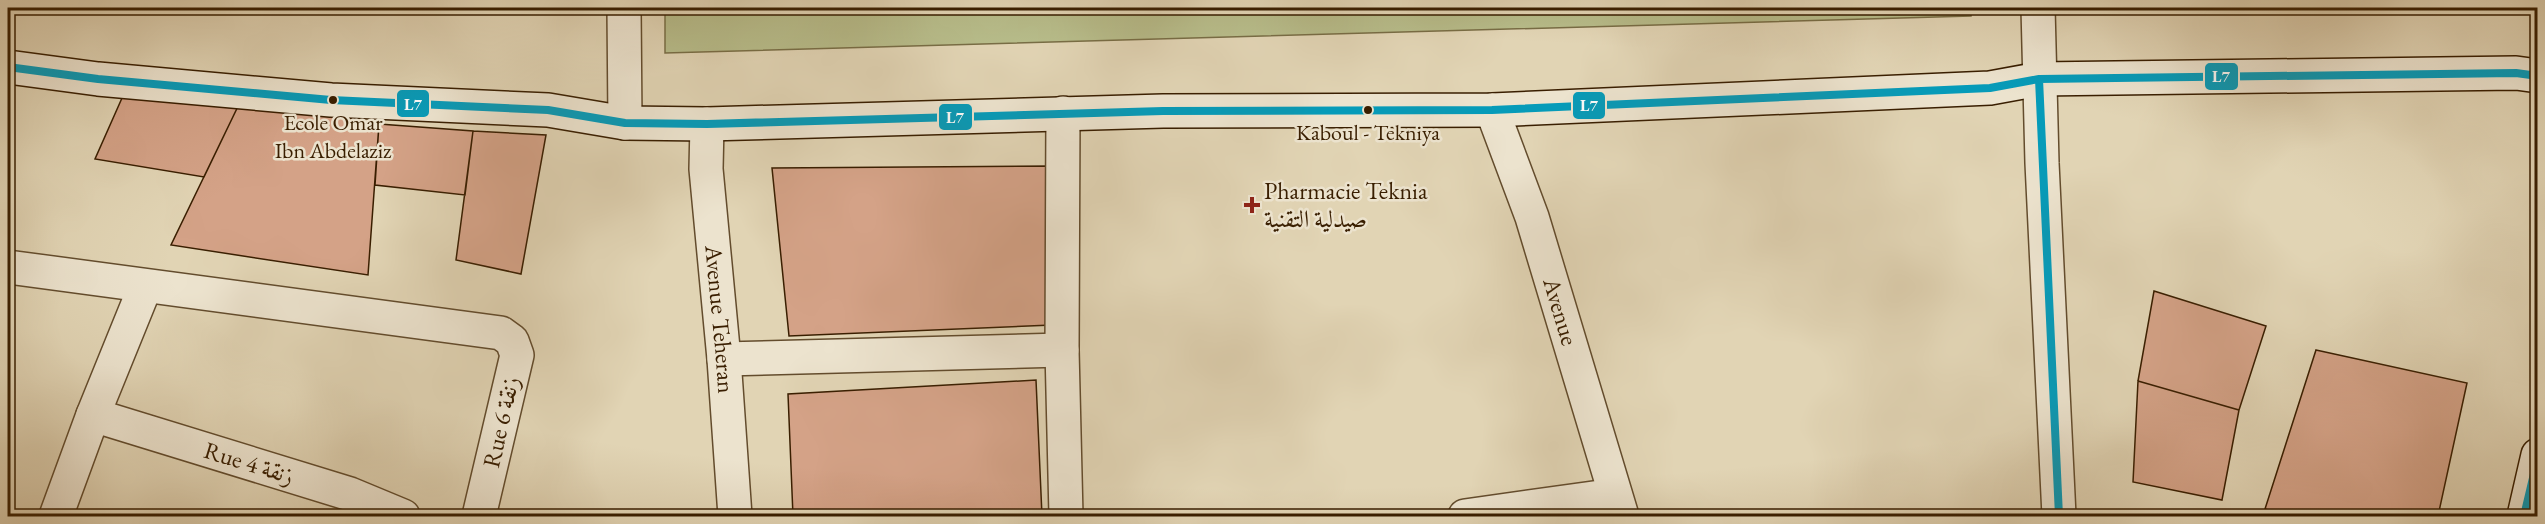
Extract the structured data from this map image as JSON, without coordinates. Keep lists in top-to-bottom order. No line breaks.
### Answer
{"streets":{"street":["Avenue","Avenue Teheran","Rue 6 زنقة","Rue 4 زنقة"]},"places":{"other":["Ecole Omar Ibn Abdelaziz","Kaboul - Tekniya"],"health":["Pharmacie Teknia صيدلية التقنية"]},"lines":["transit line L7"]}
